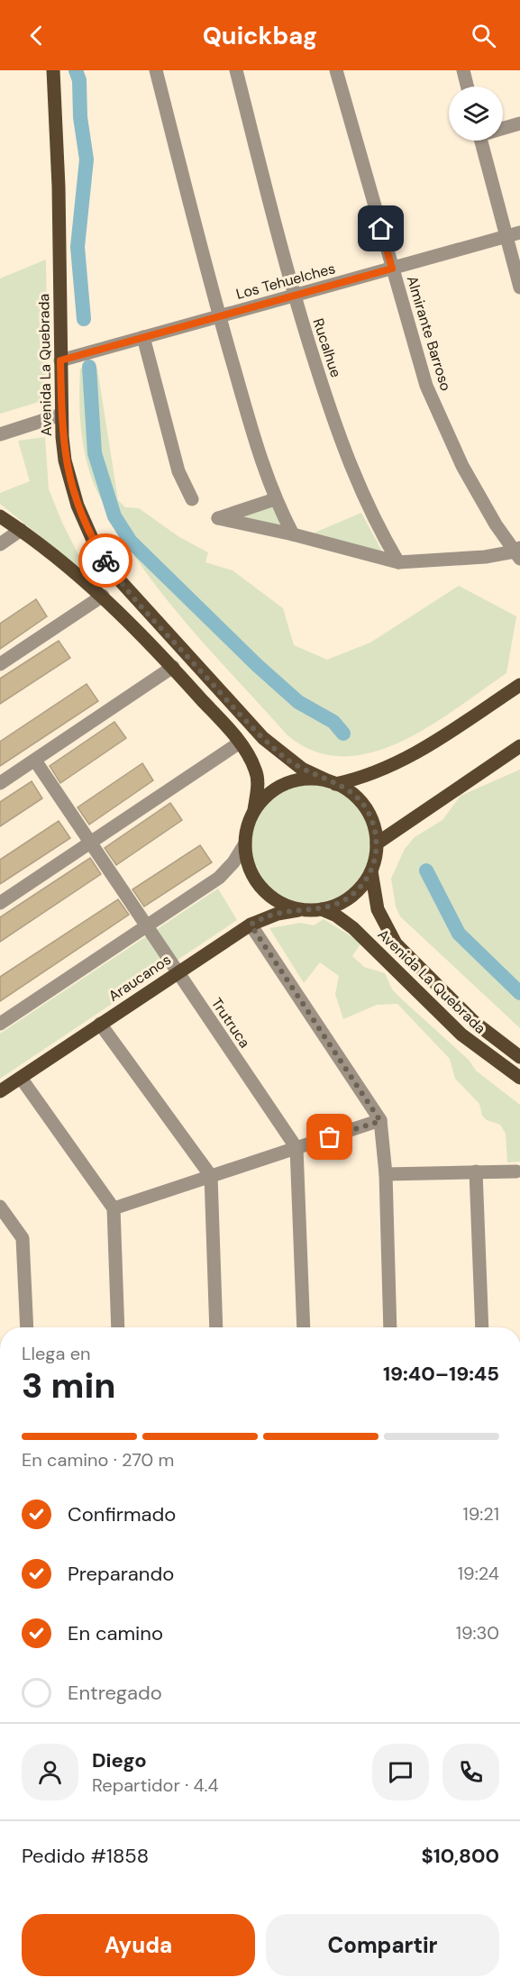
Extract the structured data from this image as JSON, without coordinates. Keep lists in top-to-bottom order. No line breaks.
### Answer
{"streets":{"main road":["Avenida La Quebrada","Araucanos"],"street":["Los Tehuelches","Almirante Barroso","Rucalhue","Trutruca"]},"crossings":[["Los Tehuelches","Almirante Barroso"],["Los Tehuelches","Rucalhue"],["Los Tehuelches","Avenida La Quebrada"],["Avenida La Quebrada","Araucanos"],["Araucanos","Trutruca"]],"page":{"header":"Quickbag","heading":["3 min","Llega en","19:40–19:45"],"panel":["Diego","Repartidor · 4.4","Pedido #1858","$10,800"],"bar":"En camino · 270 m","list":[["Confirmado","19:21"],["Preparando","19:24"],["En camino","19:30"],"Entregado"],"buttons":["Ayuda","Compartir"]}}
